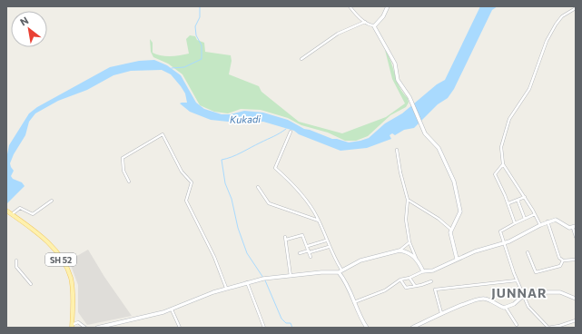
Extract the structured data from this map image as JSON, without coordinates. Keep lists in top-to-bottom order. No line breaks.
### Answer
{"streets":{"main road":["SH 52"]},"districts":["JUNNAR"],"water":["Kukadi"],"north":"top left"}
